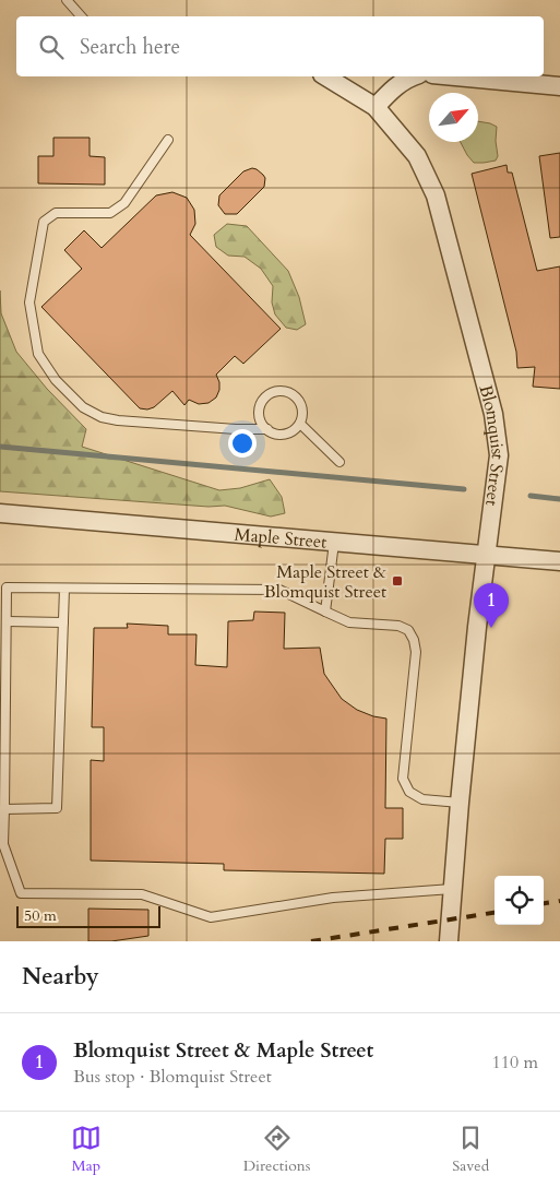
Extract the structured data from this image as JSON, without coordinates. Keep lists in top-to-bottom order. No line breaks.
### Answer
{"streets":{"street":["Blomquist Street","Maple Street"]},"crossings":[["Blomquist Street","Maple Street"]],"places":{"transit":["Maple Street & Blomquist Street"]},"scale_bar":"50 m","north":"top right","page":{"search":"Search here","pins":"1","scale":"50 m","heading":"Nearby","list":[{"mark":"1","name":"Blomquist Street & Maple Street","note":"Bus stop · Blomquist Street","value":"110 m"}],"nav":["Map","Directions","Saved"]}}
